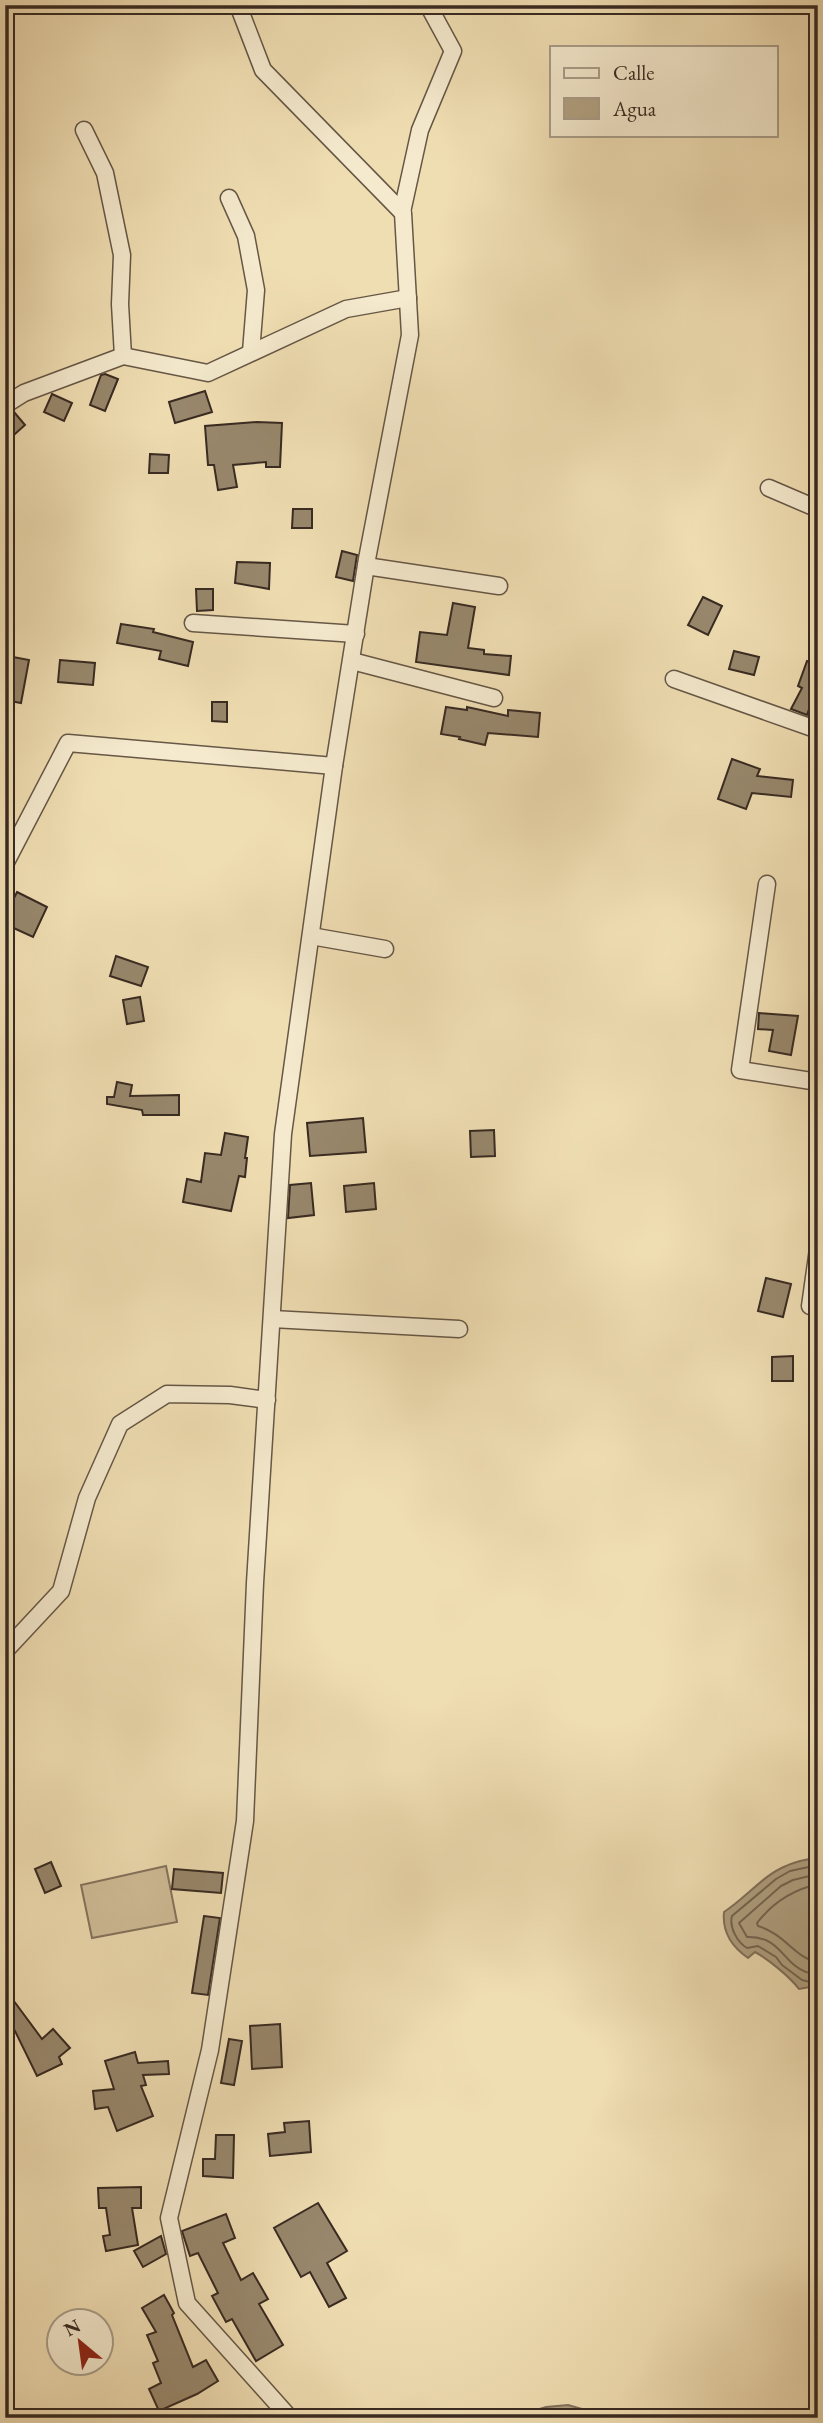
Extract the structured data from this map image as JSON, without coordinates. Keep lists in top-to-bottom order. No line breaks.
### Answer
{"legend":["Calle","Agua"],"north":"top left"}
